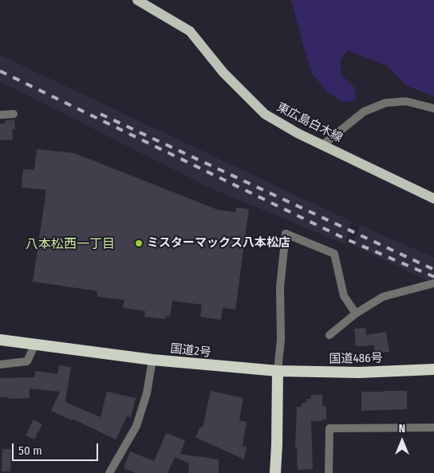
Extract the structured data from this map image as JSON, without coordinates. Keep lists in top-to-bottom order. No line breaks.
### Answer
{"streets":{"highway":["国道2号","国道486号"],"main road":["東広島白木線"]},"crossings":[["国道2号","国道486号"]],"districts":["八本松西一丁目"],"places":["ミスターマックス八本松店"],"scale_bar":"50 m","north":"top"}
